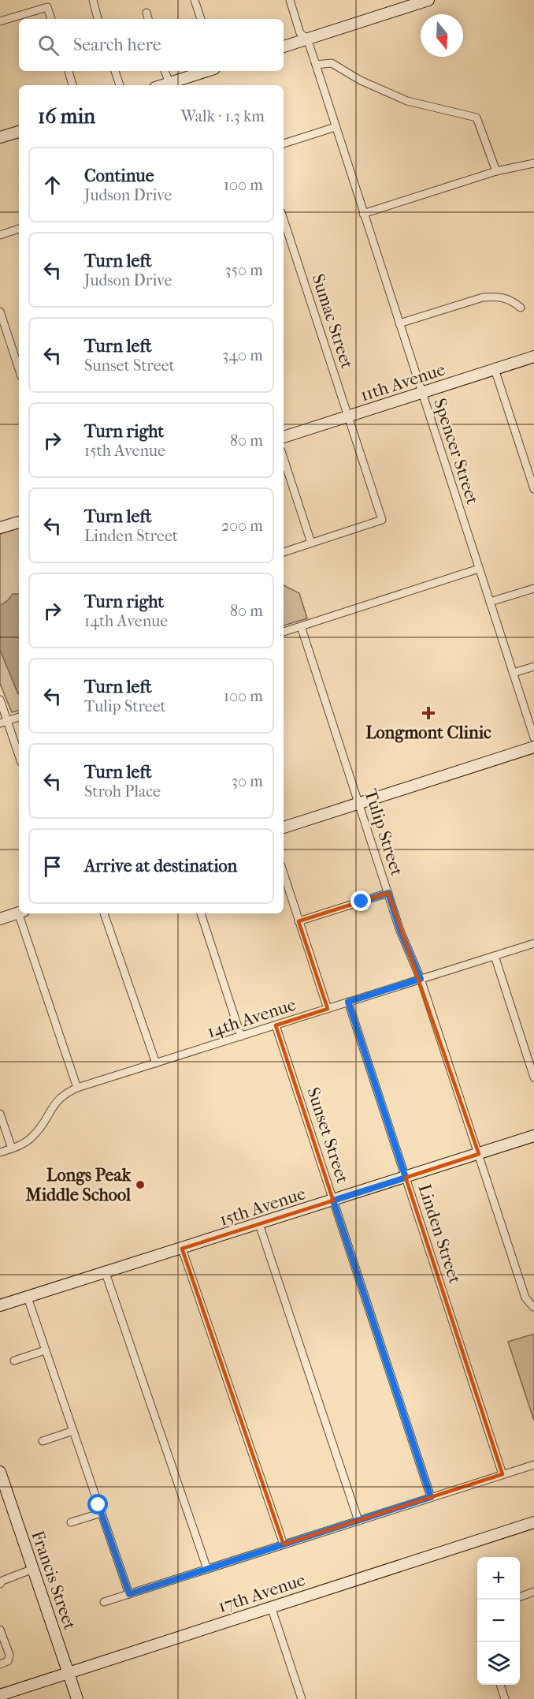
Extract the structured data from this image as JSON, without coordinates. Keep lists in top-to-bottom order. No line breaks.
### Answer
{"streets":{"street":["Sumac Street","11th Avenue","Spencer Street","Tulip Street","14th Avenue","Sunset Street","15th Avenue","Linden Street","Francis Street","17th Avenue"]},"crossings":[["Sumac Street","11th Avenue"],["11th Avenue","Spencer Street"],["Tulip Street","14th Avenue"],["Tulip Street","15th Avenue"],["14th Avenue","Sunset Street"],["14th Avenue","Linden Street"],["Sunset Street","15th Avenue"],["15th Avenue","Linden Street"],["Francis Street","17th Avenue"]],"places":{"health":["Longmont Clinic"],"other":["Longs Peak Middle School"]},"north":"bottom","page":{"search":"Search here","heading":["16 min","Walk · 1.3 km"],"list":[["Continue","Judson Drive","100 m"],["Turn left","Judson Drive","350 m"],["Turn left","Sunset Street","340 m"],["Turn right","15th Avenue","80 m"],["Turn left","Linden Street","200 m"],["Turn right","14th Avenue","80 m"],["Turn left","Tulip Street","100 m"],["Turn left","Stroh Place","30 m"],"Arrive at destination"],"map_buttons":["+","−"]}}
